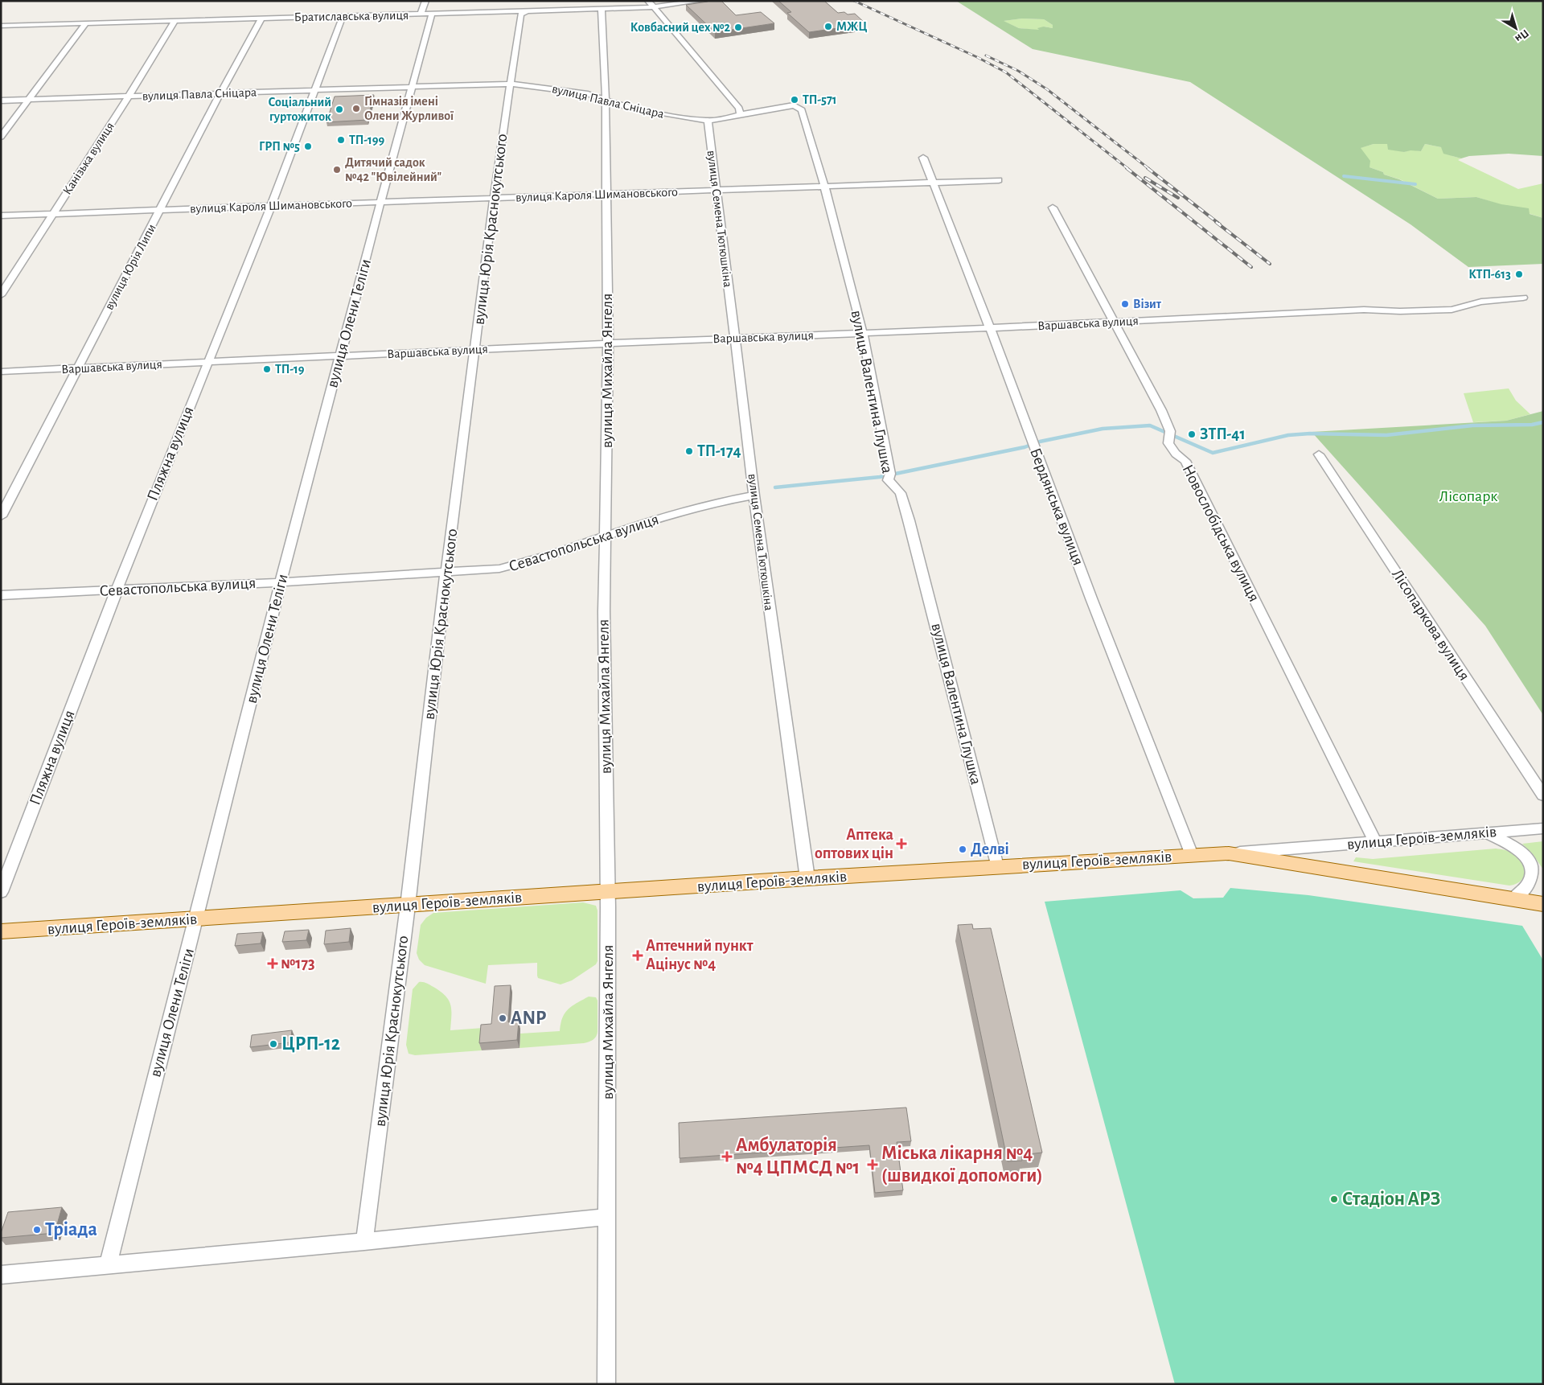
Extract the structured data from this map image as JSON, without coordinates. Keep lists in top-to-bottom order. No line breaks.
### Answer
{"streets":{"main road":["вулиця Героїв-земляків"],"street":["Братиславська вулиця","вулиця Павла Сніцара","Канізька вулиця","вулиця Кароля Шимановського","вулиця Семена Тютюшкіна","вулиця Юрія Краснокутського","вулиця Юрія Липи","вулиця Олени Теліги","Варшавська вулиця","вулиця Михайла Янгеля","вулиця Валентина Глушка","Пляжна вулиця","Бердянська вулиця","Новослобідська вулиця","Севастопольська вулиця","Лісопаркова вулиця"]},"crossings":[["Братиславська вулиця","Канізька вулиця"],["Братиславська вулиця","вулиця Юрія Краснокутського"],["Братиславська вулиця","вулиця Юрія Липи"],["Братиславська вулиця","вулиця Олени Теліги"],["Братиславська вулиця","вулиця Михайла Янгеля"],["Братиславська вулиця","Пляжна вулиця"],["вулиця Павла Сніцара","Канізька вулиця"],["вулиця Павла Сніцара","вулиця Семена Тютюшкіна"],["вулиця Павла Сніцара","вулиця Юрія Краснокутського"],["вулиця Павла Сніцара","вулиця Юрія Липи"],["вулиця Павла Сніцара","вулиця Олени Теліги"],["вулиця Павла Сніцара","вулиця Михайла Янгеля"],["вулиця Павла Сніцара","Пляжна вулиця"],["Канізька вулиця","вулиця Кароля Шимановського"],["вулиця Кароля Шимановського","вулиця Семена Тютюшкіна"],["вулиця Кароля Шимановського","вулиця Юрія Краснокутського"],["вулиця Кароля Шимановського","вулиця Юрія Липи"],["вулиця Кароля Шимановського","вулиця Олени Теліги"],["вулиця Кароля Шимановського","вулиця Михайла Янгеля"],["вулиця Кароля Шимановського","вулиця Валентина Глушка"],["вулиця Кароля Шимановського","Пляжна вулиця"],["вулиця Кароля Шимановського","Бердянська вулиця"],["вулиця Семена Тютюшкіна","Варшавська вулиця"],["вулиця Семена Тютюшкіна","Севастопольська вулиця"],["вулиця Семена Тютюшкіна","вулиця Героїв-земляків"],["вулиця Юрія Краснокутського","Варшавська вулиця"],["вулиця Юрія Краснокутського","Севастопольська вулиця"],["вулиця Юрія Краснокутського","вулиця Героїв-земляків"],["вулиця Юрія Липи","Варшавська вулиця"],["вулиця Олени Теліги","Варшавська вулиця"],["вулиця Олени Теліги","Севастопольська вулиця"],["вулиця Олени Теліги","вулиця Героїв-земляків"],["Варшавська вулиця","вулиця Михайла Янгеля"],["Варшавська вулиця","вулиця Валентина Глушка"],["Варшавська вулиця","Пляжна вулиця"],["Варшавська вулиця","Бердянська вулиця"],["Варшавська вулиця","Новослобідська вулиця"],["вулиця Михайла Янгеля","Севастопольська вулиця"],["вулиця Михайла Янгеля","вулиця Героїв-земляків"],["вулиця Валентина Глушка","вулиця Героїв-земляків"],["Пляжна вулиця","Севастопольська вулиця"],["Бердянська вулиця","вулиця Героїв-земляків"],["Новослобідська вулиця","вулиця Героїв-земляків"]],"parks":["Лісопарк"],"places":{"other":["МЖЦ","Ковбасний цех №2","ТП-571","Гімназія імені Олени Журливої","Соціальний гуртожиток","ТП-199","ГРП №5","Дитячий садок №42 \"Ювілейний\"","КТП-613","Візит","ТП-19","ЗТП-41","ТП-174","Делві","ANP","ЦРП-12","Стадіон АРЗ","Тріада"],"health":["Аптека оптових цін","Аптечний пункт Ацінус №4","№173","Амбулаторія №4 ЦПМСД №1","Міська лікарня №4 (швидкої допомоги)"]},"north":"bottom right"}
